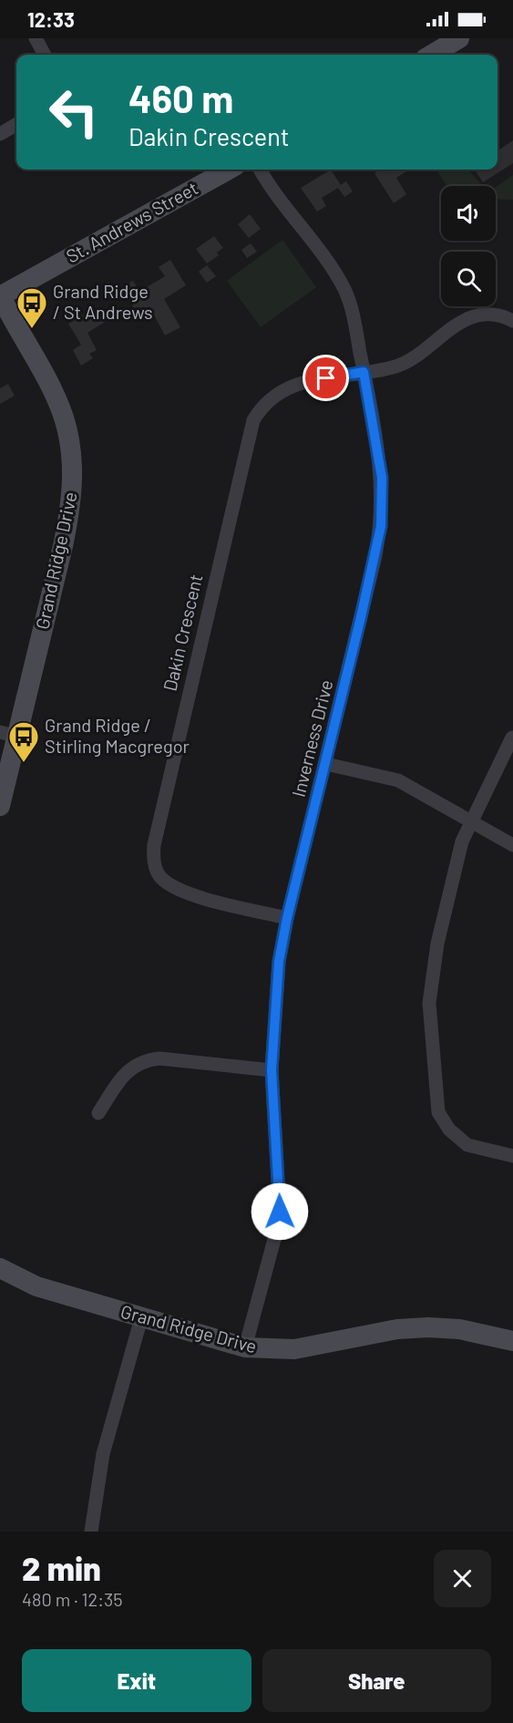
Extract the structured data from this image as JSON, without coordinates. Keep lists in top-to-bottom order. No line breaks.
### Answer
{"streets":{"street":["St. Andrews Street","Grand Ridge Drive","Dakin Crescent","Inverness Drive"]},"crossings":[["St. Andrews Street","Grand Ridge Drive"],["Grand Ridge Drive","Inverness Drive"],["Dakin Crescent","Inverness Drive"]],"places":{"bus stop":["Grand Ridge / St Andrews","Grand Ridge / Stirling Macgregor"]},"page":{"status":"12:33","turn":["460 m","Dakin Crescent"],"heading":["2 min","480 m · 12:35"],"buttons":["Exit","Share"]}}
